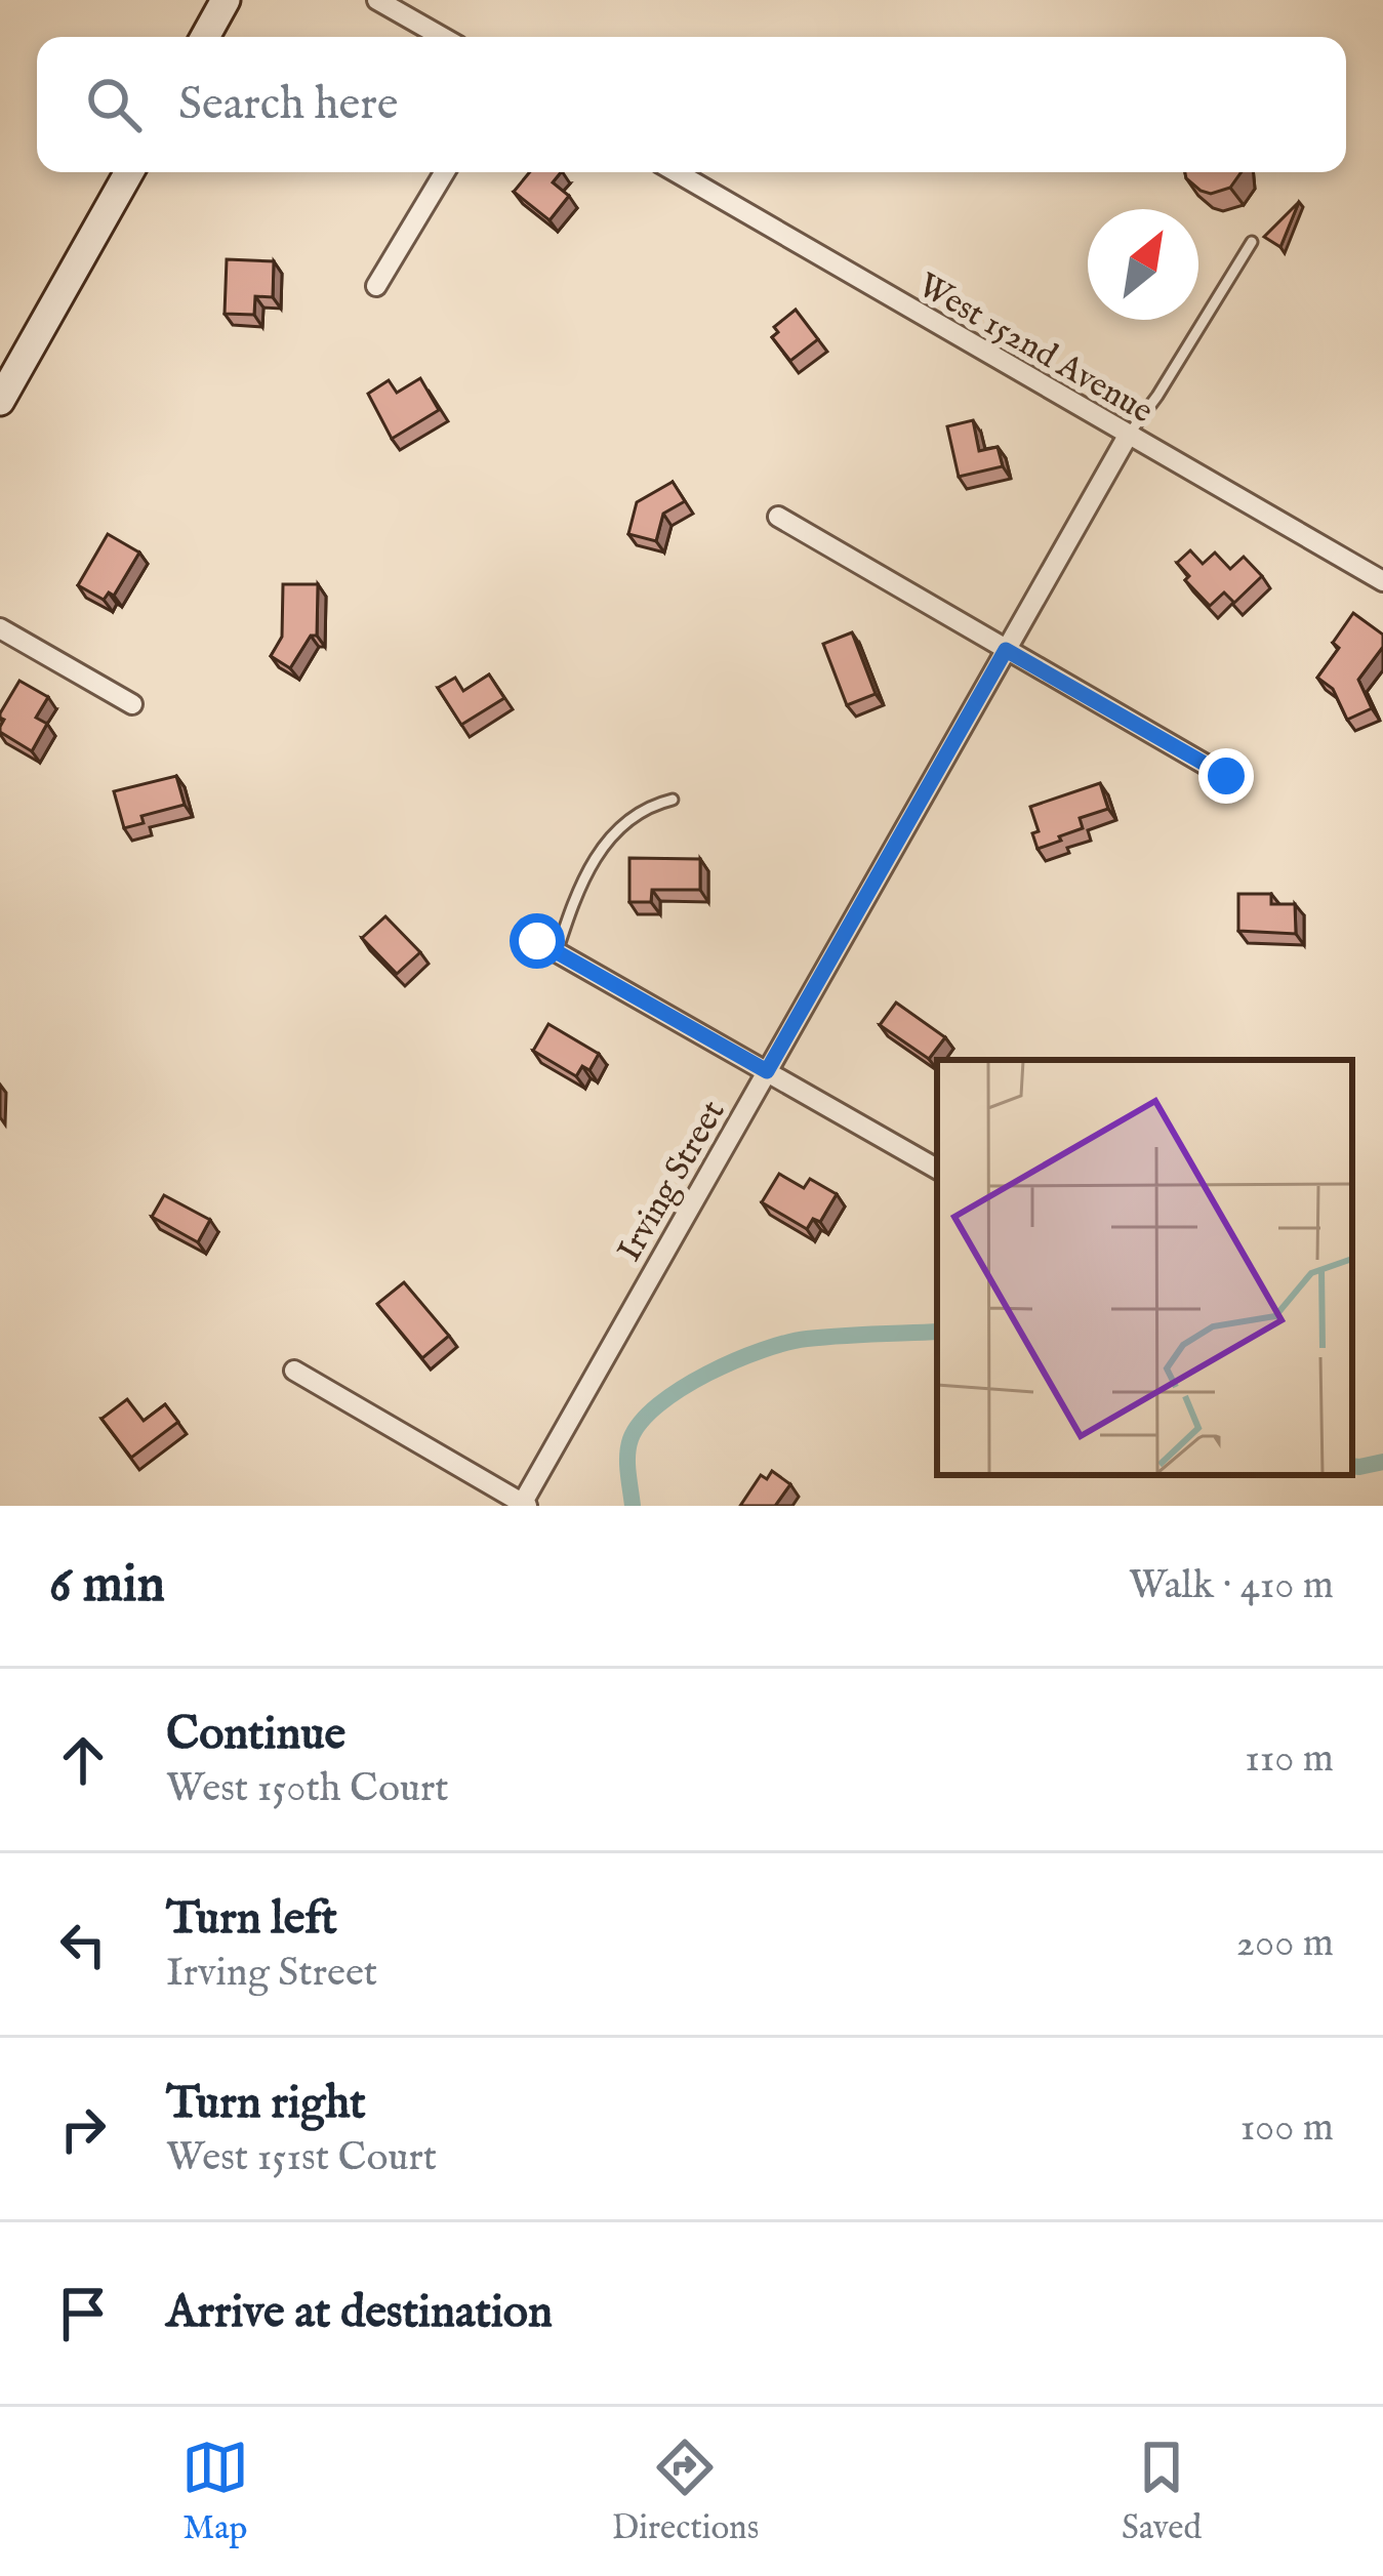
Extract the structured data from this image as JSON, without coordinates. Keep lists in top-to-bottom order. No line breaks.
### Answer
{"streets":{"street":["West 152nd Avenue","Irving Street"]},"crossings":[["West 152nd Avenue","Irving Street"]],"north":"top right","page":{"search":"Search here","heading":["6 min","Walk · 410 m"],"list":[["Continue","West 150th Court","110 m"],["Turn left","Irving Street","200 m"],["Turn right","West 151st Court","100 m"],"Arrive at destination"],"nav":["Map","Directions","Saved"]}}
